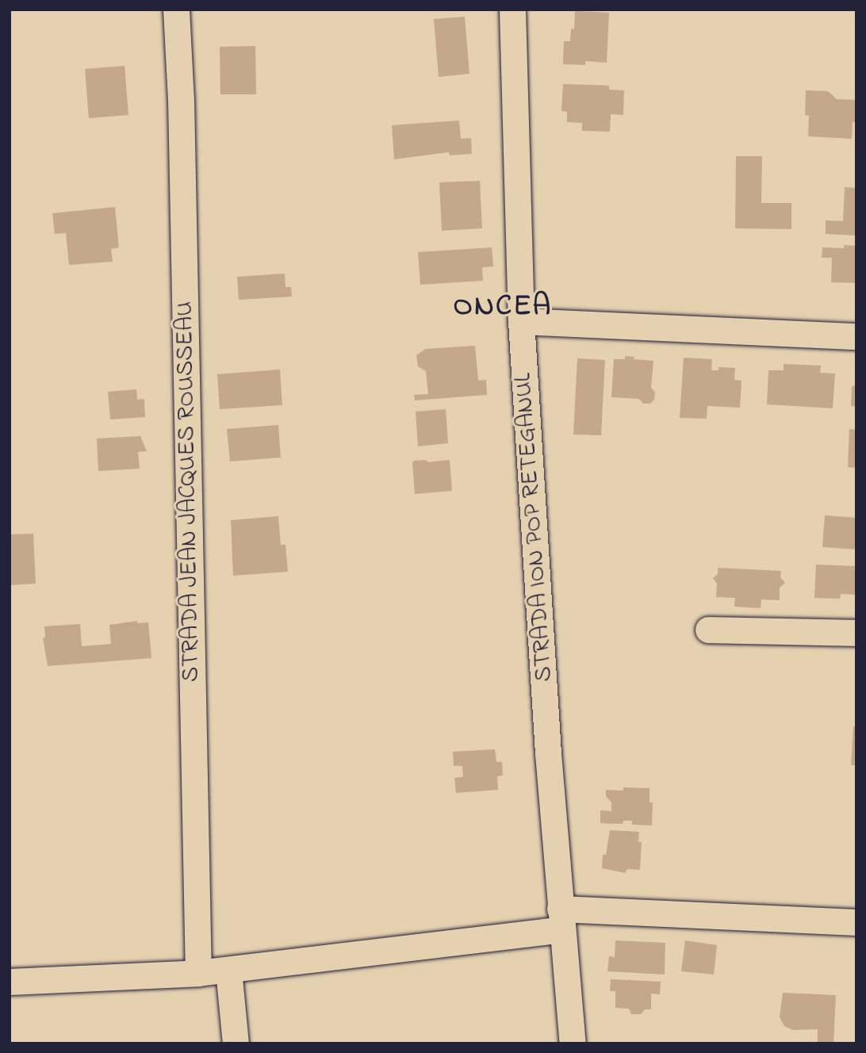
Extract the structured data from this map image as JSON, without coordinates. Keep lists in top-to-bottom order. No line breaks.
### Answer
{"streets":{"street":["STRADA JEAN JACQUES ROUSSEAU","STRADA ION POP RETEGANUL"]},"districts":["ONCEA"]}
